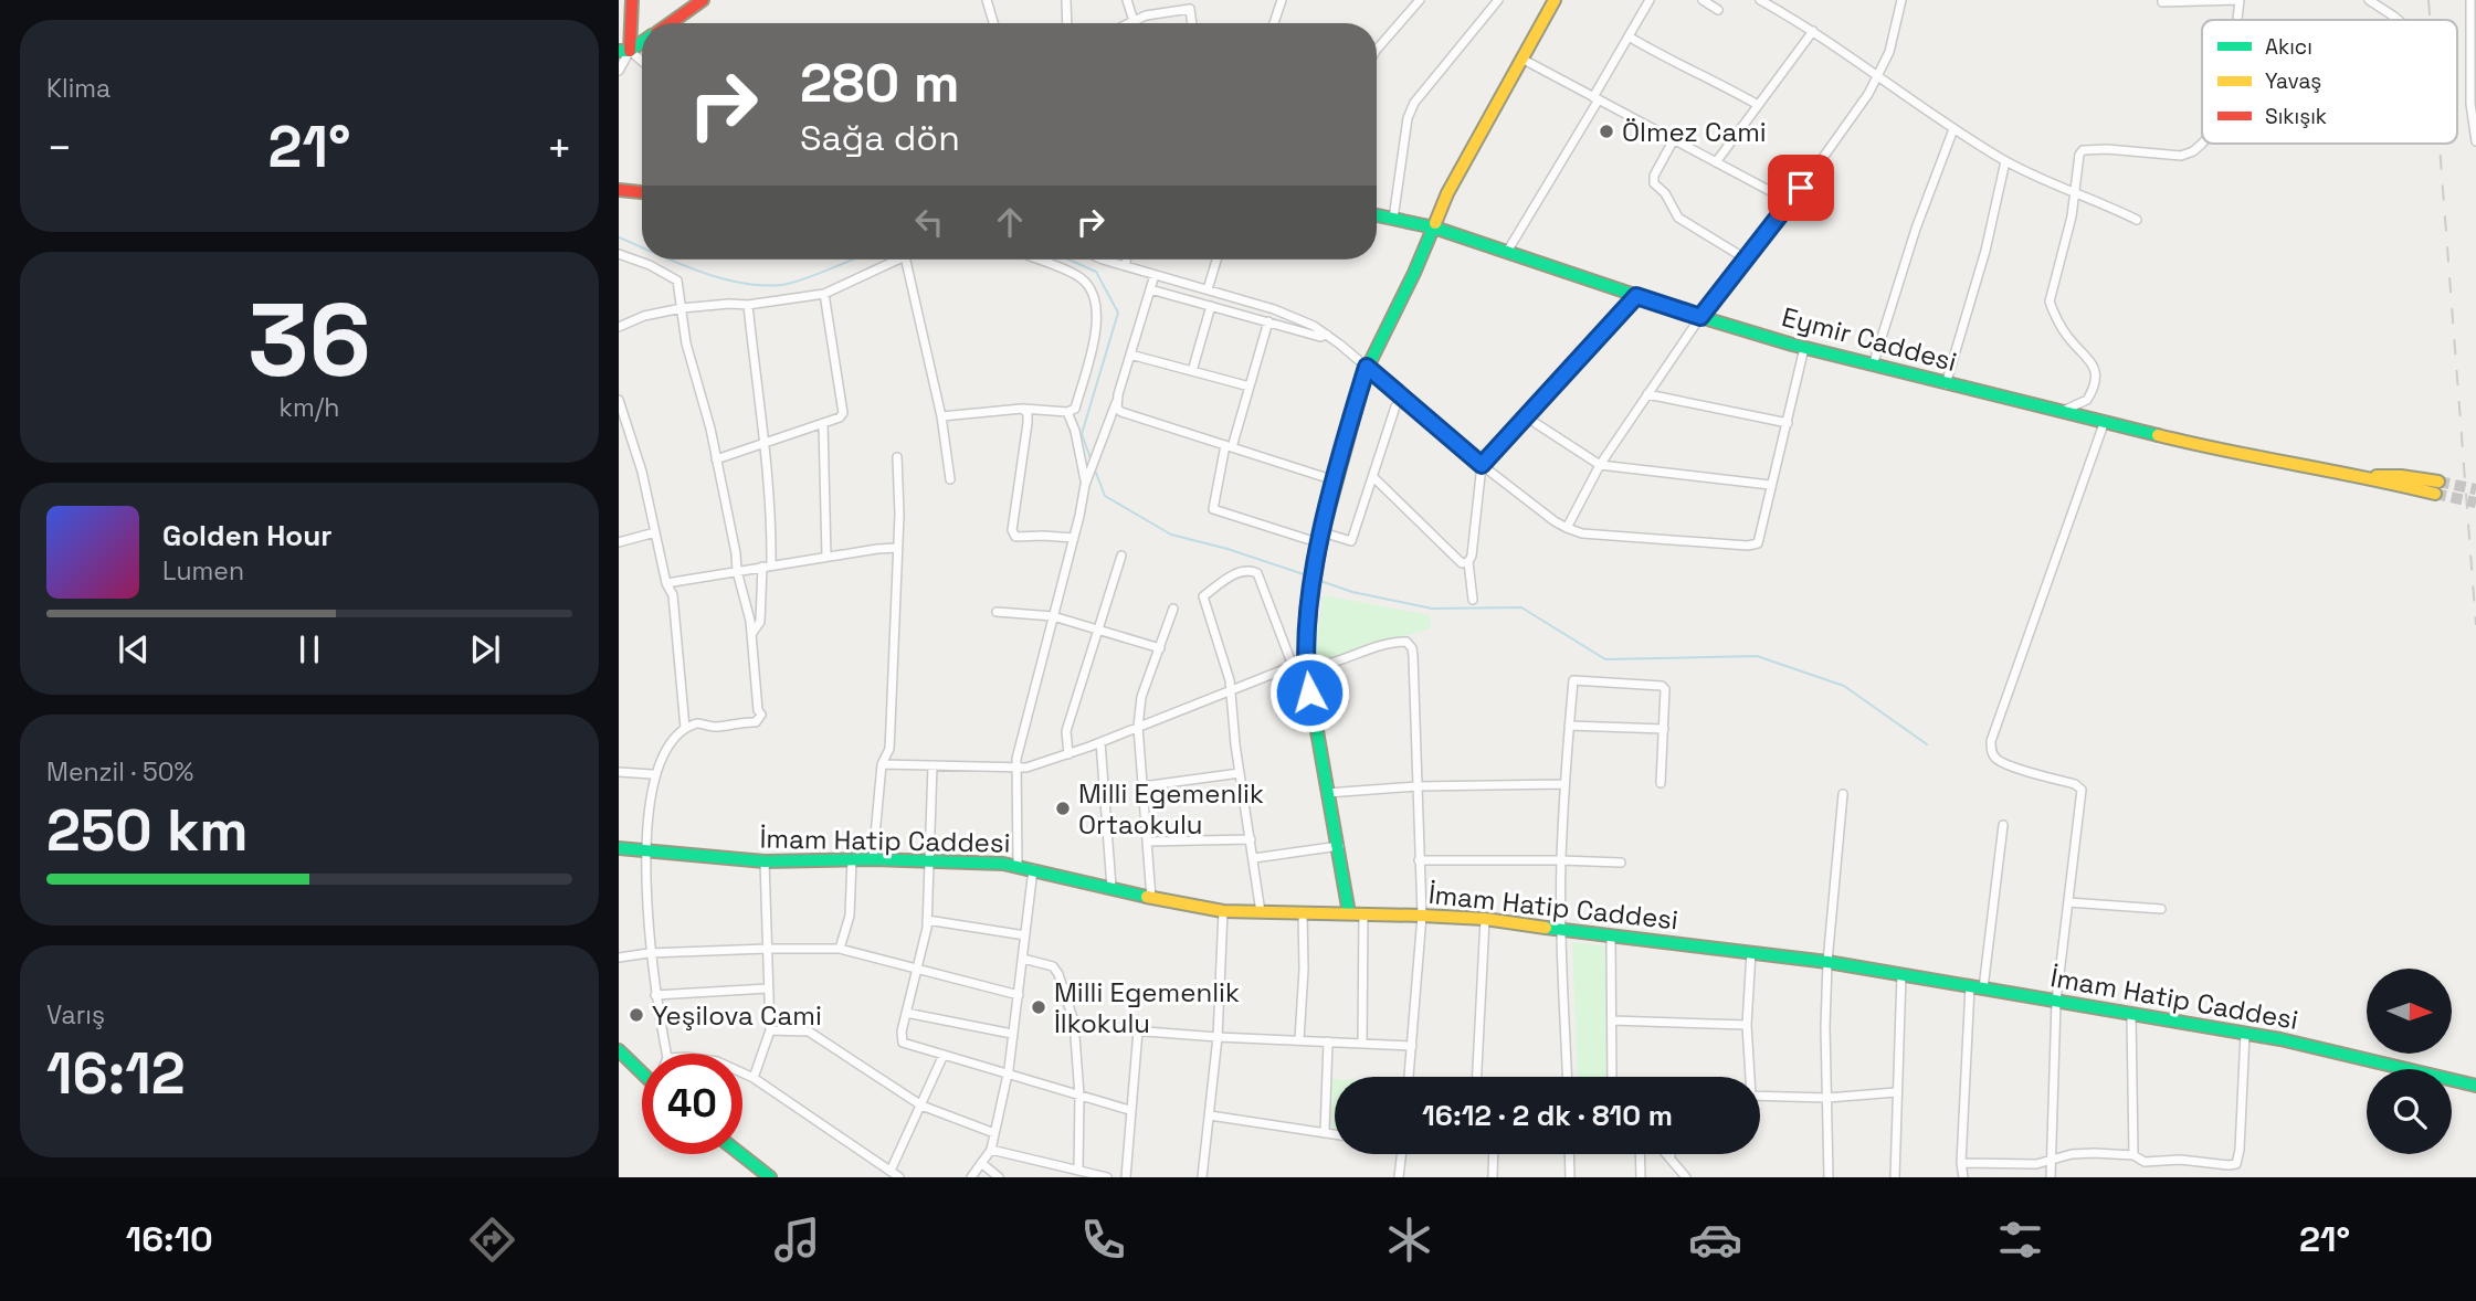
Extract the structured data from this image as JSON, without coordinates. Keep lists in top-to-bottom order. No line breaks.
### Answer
{"streets":{"street":["Eymir Caddesi","İmam Hatip Caddesi"]},"places":["Ölmez Cami","Milli Egemenlik Ortaokulu","Milli Egemenlik İlkokulu","Yeşilova Cami"],"legend":["Akıcı","Yavaş","Sıkışık"],"north":"right","page":{"tile":["Klima",["36","km/h"],["Menzil · 50%","250 km"],["Varış","16:12"]],"turn":["280 m","Sağa dön"],"heat":["−","21°","+"],"song":["Golden Hour","Lumen"],"limit":"40","trip":"16:12 · 2 dk · 810 m","tabs":["16:10","21°"]}}
